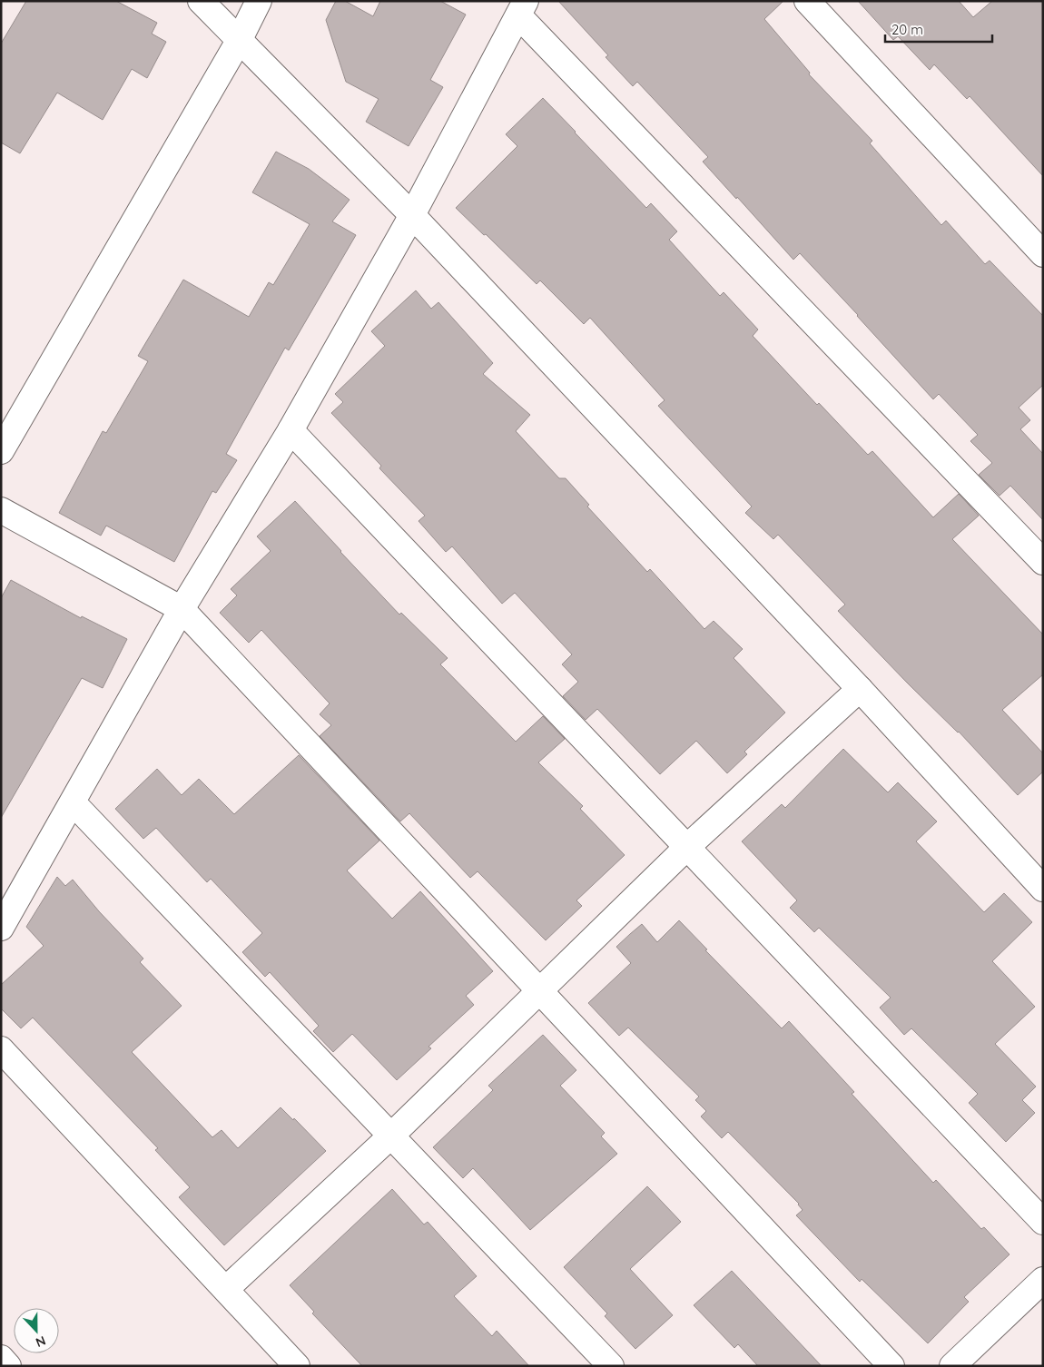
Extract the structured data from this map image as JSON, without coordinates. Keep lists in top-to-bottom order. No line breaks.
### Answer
{"scale_bar":"20 m","north":"bottom"}
